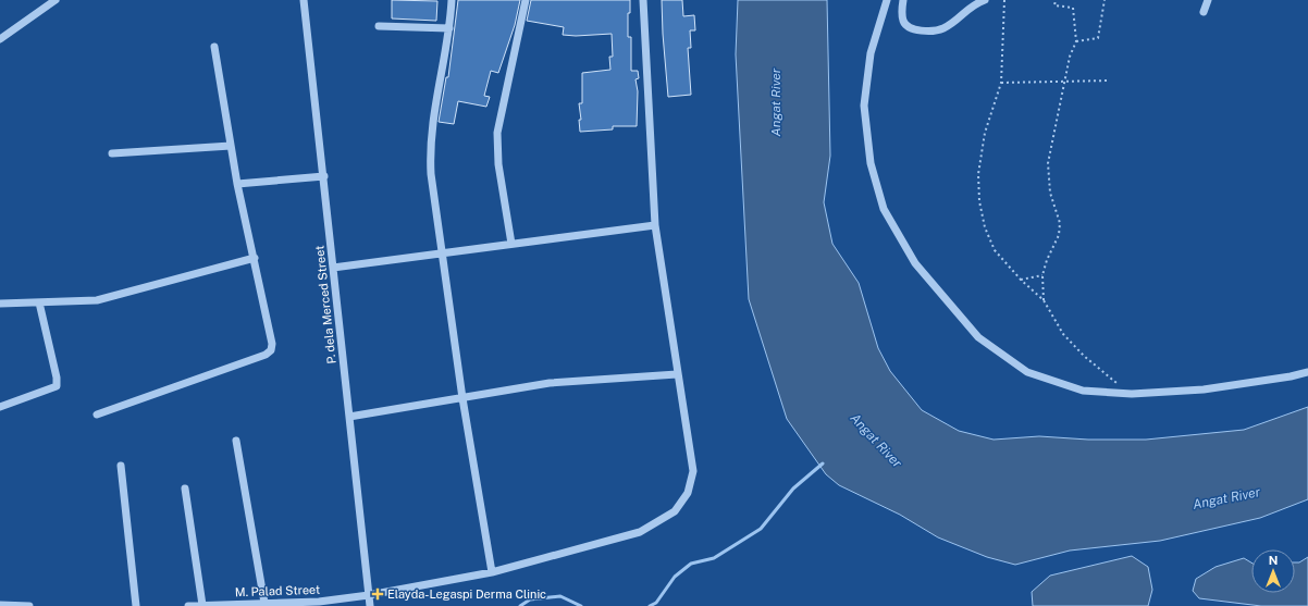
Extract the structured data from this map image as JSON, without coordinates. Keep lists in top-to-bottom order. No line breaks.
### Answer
{"streets":{"street":["P. dela Merced Street","M. Palad Street"]},"crossings":[["P. dela Merced Street","M. Palad Street"]],"water":["Angat River"],"places":{"health":["Elayda-Legaspi Derma Clinic"]},"north":"top"}
